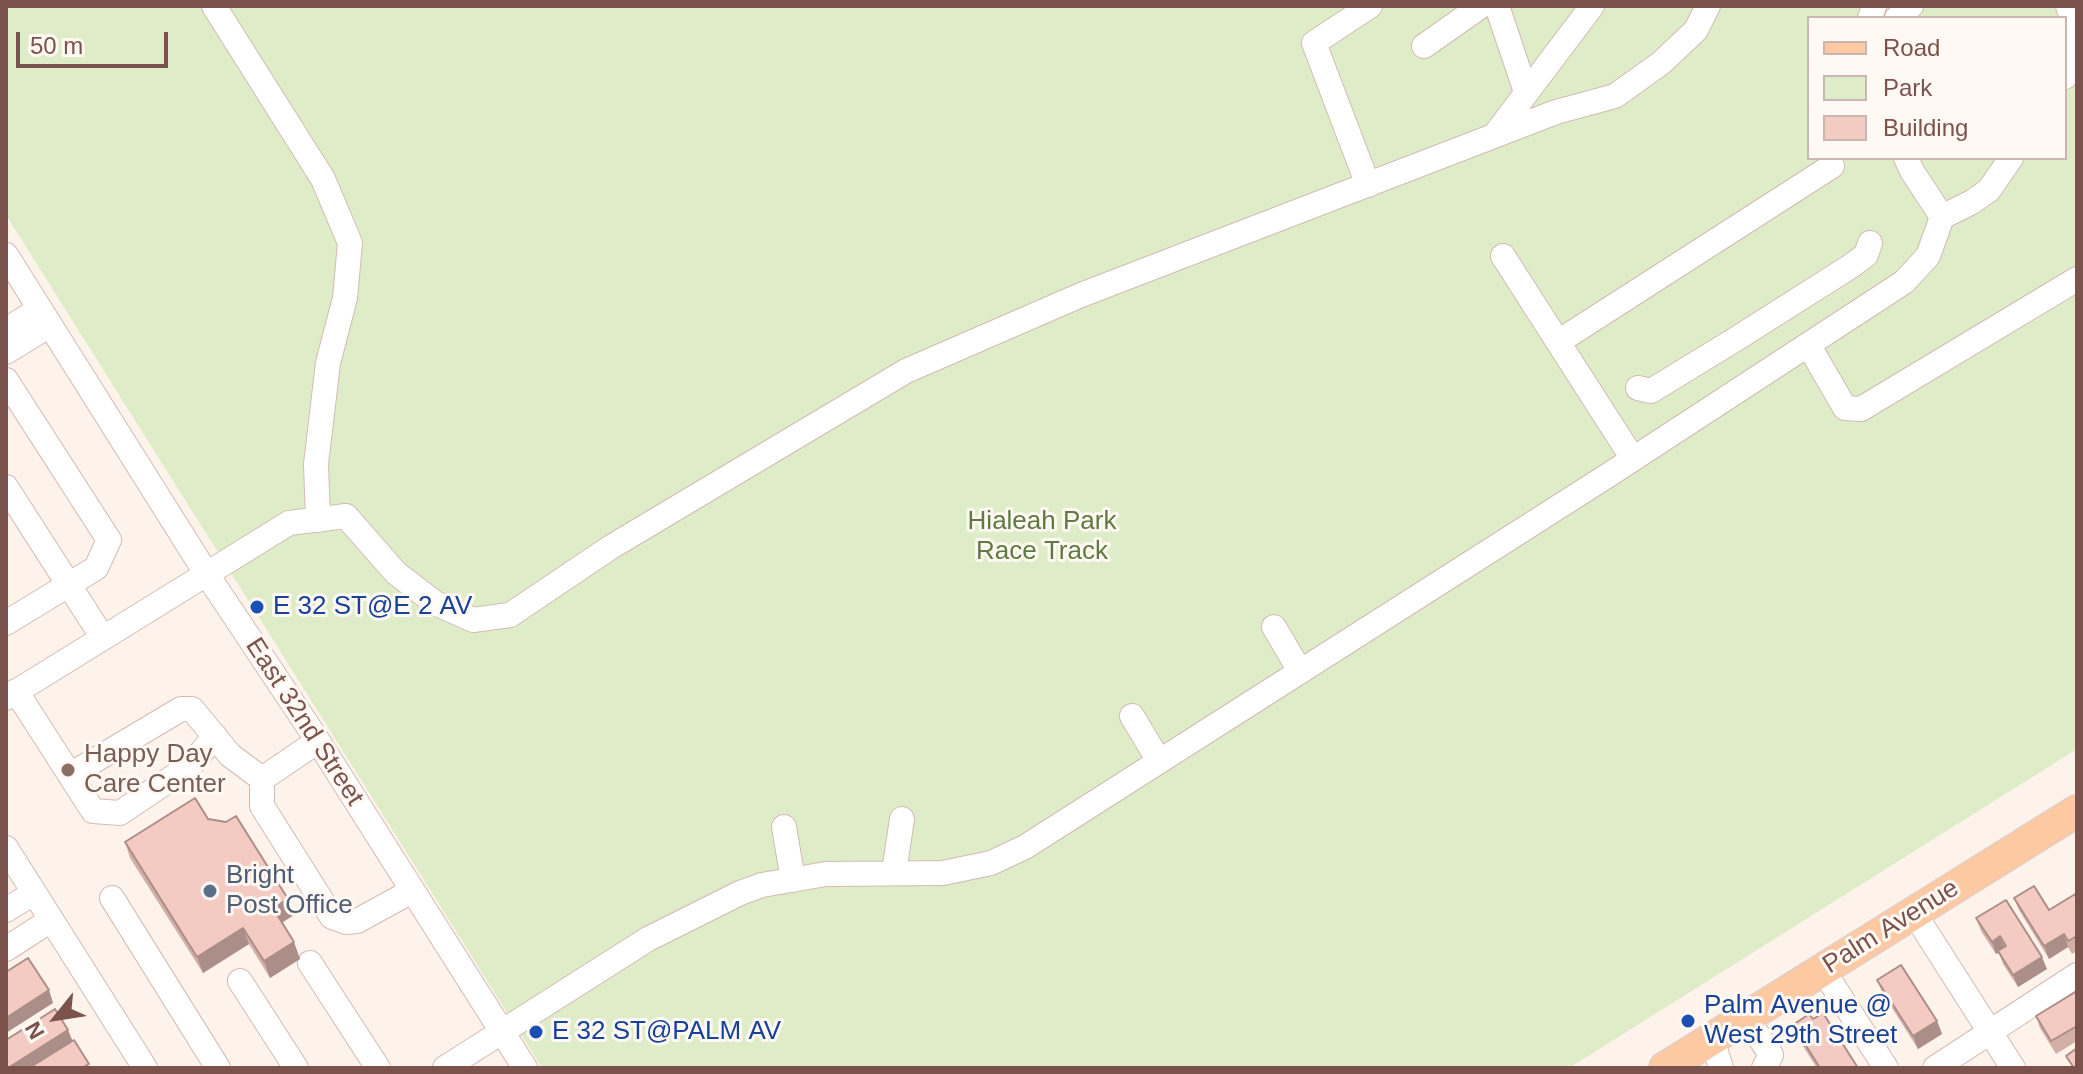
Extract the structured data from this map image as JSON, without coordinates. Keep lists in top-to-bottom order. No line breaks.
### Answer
{"streets":{"main road":["Palm Avenue"],"street":["East 32nd Street"]},"parks":["Hialeah Park Race Track"],"places":["E 32 ST@E 2 AV","Happy Day Care Center","Bright Post Office","Palm Avenue @ West 29th Street","E 32 ST@PALM AV"],"legend":["Road","Park","Building"],"scale_bar":"50 m","north":"bottom left"}
